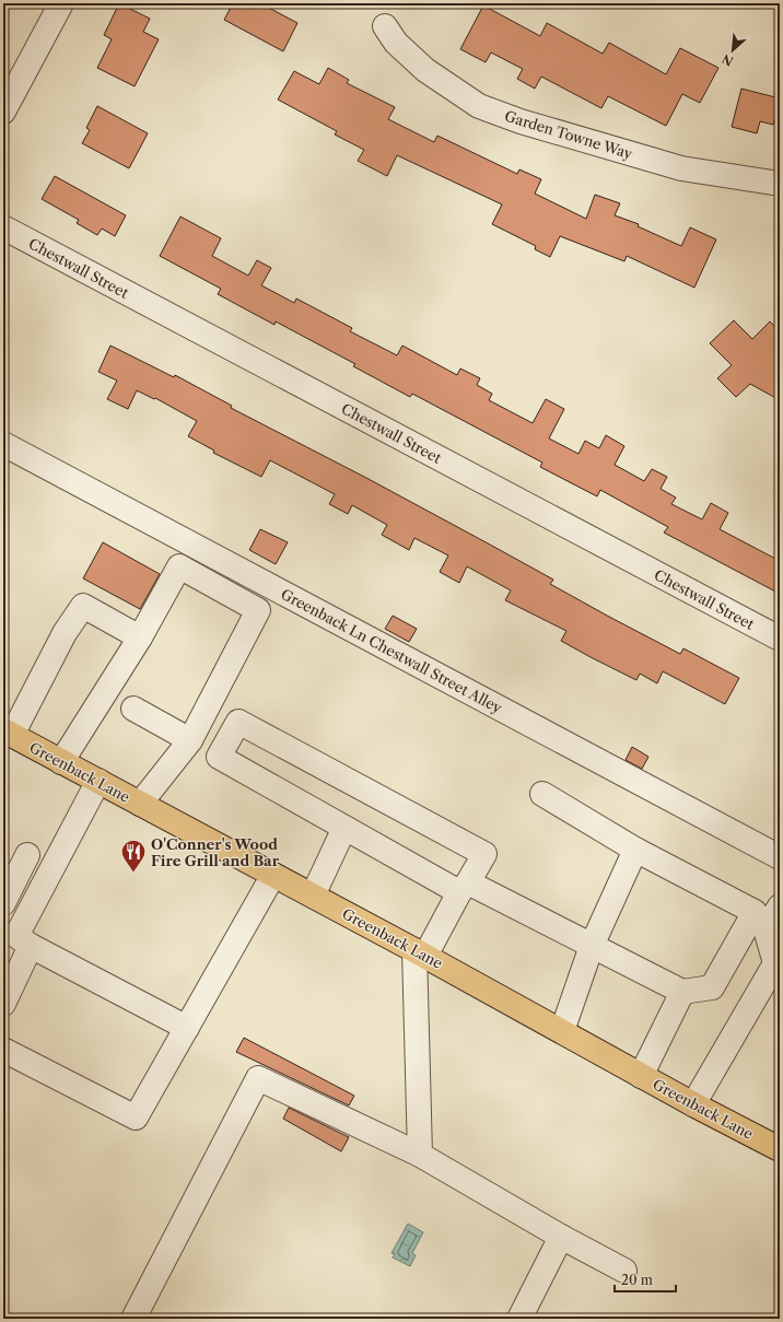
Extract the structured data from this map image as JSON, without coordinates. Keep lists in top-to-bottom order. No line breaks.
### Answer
{"streets":{"main road":["Greenback Lane"],"street":["Garden Towne Way","Chestwall Street","Greenback Ln Chestwall Street Alley"]},"places":{"restaurant":["O'Conner's Wood Fire Grill and Bar"]},"scale_bar":"20 m","north":"bottom left"}
